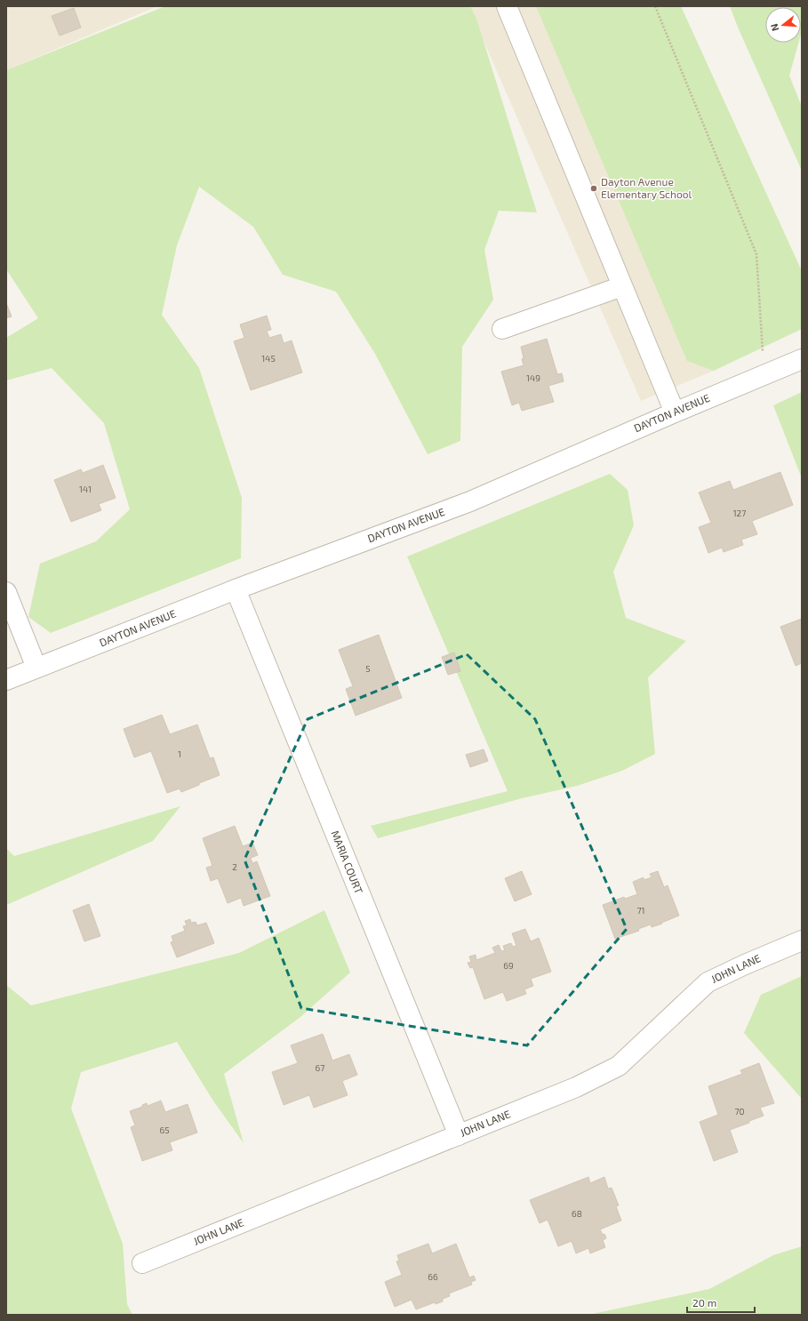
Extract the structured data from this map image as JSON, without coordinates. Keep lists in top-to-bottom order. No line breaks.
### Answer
{"streets":{"street":["DAYTON AVENUE","MARIA COURT","JOHN LANE"]},"crossings":[["DAYTON AVENUE","MARIA COURT"],["MARIA COURT","JOHN LANE"]],"places":["Dayton Avenue Elementary School"],"house_numbers":["145","149","141","127","5","1","2","71","69","67","70","65","68","66"],"scale_bar":"20 m","north":"left"}
